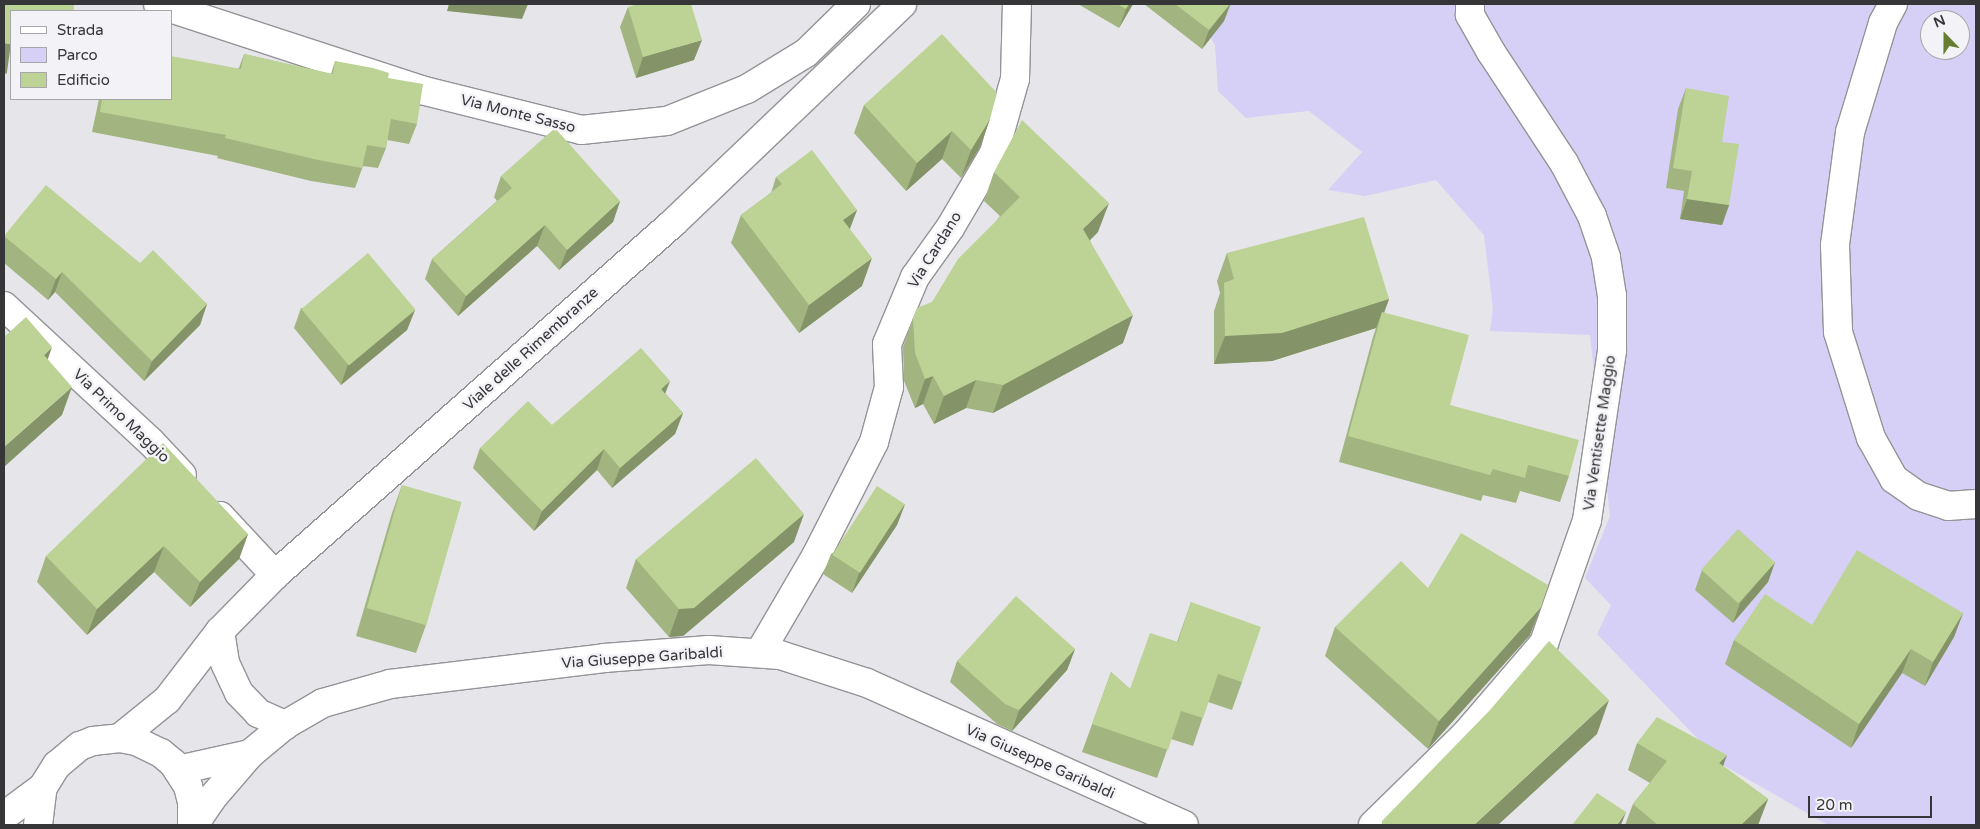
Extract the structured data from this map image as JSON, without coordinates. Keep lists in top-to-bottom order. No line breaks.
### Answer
{"streets":{"street":["Via Monte Sasso","Via Cardano","Viale delle Rimembranze","Via Primo Maggio","Via Ventisette Maggio","Via Giuseppe Garibaldi"]},"crossings":[["Via Cardano","Via Giuseppe Garibaldi"],["Viale delle Rimembranze","Via Primo Maggio"],["Viale delle Rimembranze","Via Giuseppe Garibaldi"]],"legend":["Strada","Parco","Edificio"],"scale_bar":"20 m","north":"top"}
